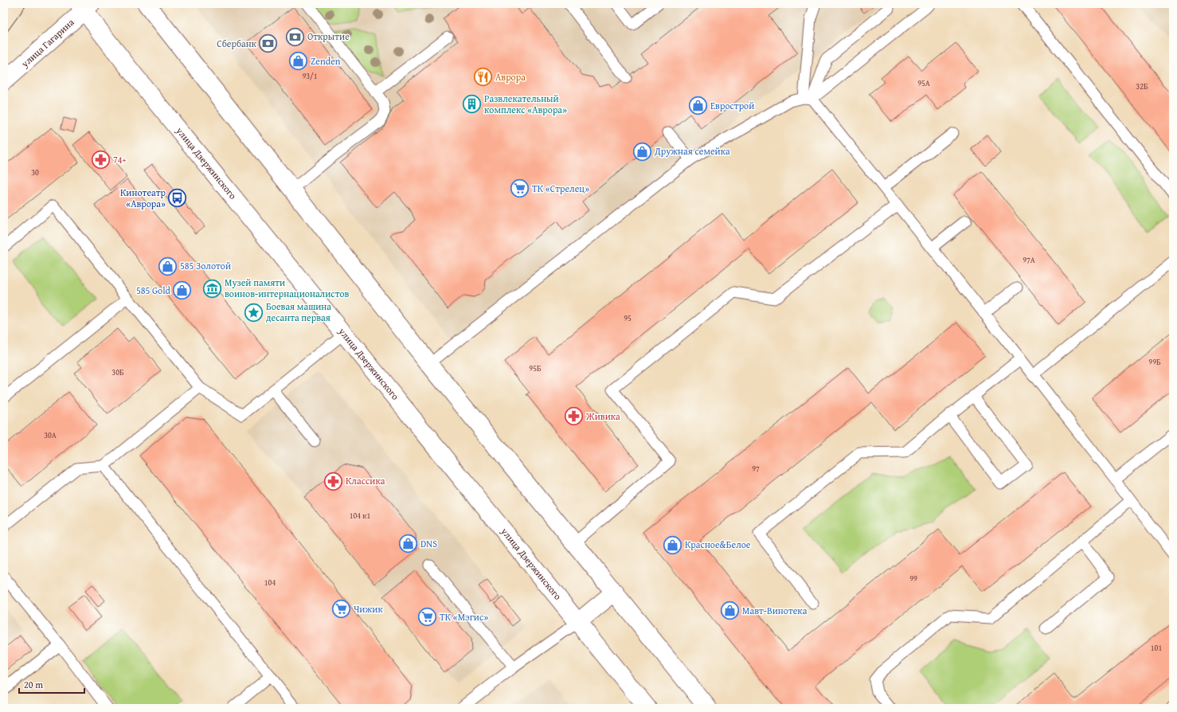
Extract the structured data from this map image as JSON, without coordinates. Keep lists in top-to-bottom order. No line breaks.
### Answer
{"streets":{"main road":["улица Гагарина","улица Дзержинского"]},"crossings":[["улица Гагарина","улица Дзержинского"]],"places":{"bank":["Открытие","Сбербанк"],"shop":["Zenden","Еврострой","Дружная семейка","585 Золотой","585 Gold","DNS","Красное&Белое","Мавт-Винотека"],"restaurant":["Аврора"],"building":["Развлекательный комплекс «Аврора»"],"pharmacy":["74+","Живика","Классика"],"supermarket":["ТК «Стрелец»","Чижик","ТК «Мэгис»"],"bus stop":["Кинотеатр «Аврора»"],"museum":["Музей памяти воинов-интернационалистов"],"place":["Боевая машина десанта первая"]},"house_numbers":["93/1","95А","32Б","30","97А","95","99Б","95Б","30Б","30А","97","104 к1","99","104","101"],"scale_bar":"20 m"}
